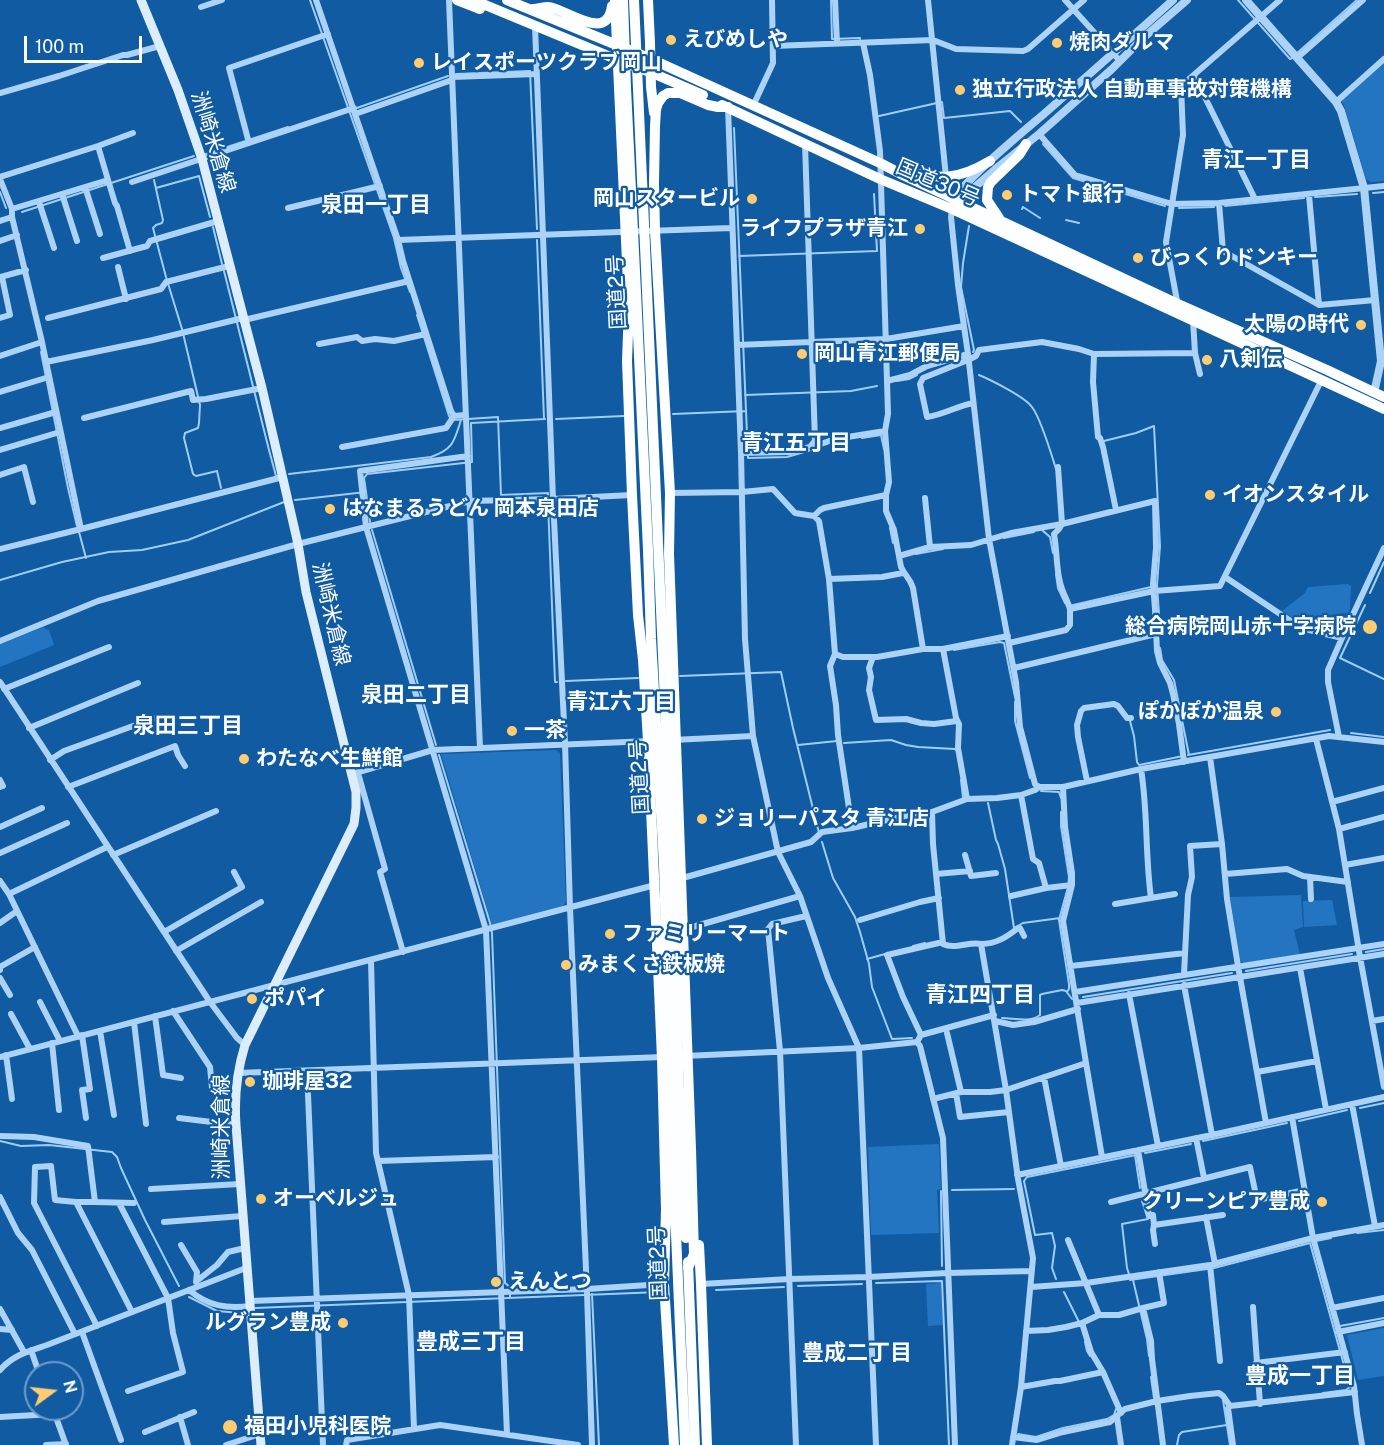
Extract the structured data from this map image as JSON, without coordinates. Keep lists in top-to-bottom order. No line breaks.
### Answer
{"streets":{"highway":["国道30号","国道2号"],"main road":["洲崎米倉線"]},"districts":["青江一丁目","泉田一丁目","青江五丁目","泉田二丁目","青江六丁目","泉田三丁目","青江四丁目","豊成三丁目","豊成二丁目","豊成一丁目"],"places":["えびめしや","焼肉ダルマ","レイスポーツクラブ岡山","独立行政法人 自動車事故対策機構","トマト銀行","岡山スタービル","ライフプラザ青江","びっくりドンキー","太陽の時代","岡山青江郵便局","八剣伝","イオンスタイル","はなまるうどん 岡本泉田店","総合病院岡山赤十字病院","ぽかぽか温泉","一茶","わたなべ生鮮館","ジョリーパスタ 青江店","ファミリーマート","みまくさ鉄板焼","ポパイ","珈琲屋32","オーベルジュ","クリーンピア豊成","えんとつ","ルグラン豊成","福田小児科医院"],"scale_bar":"100 m","north":"right"}
